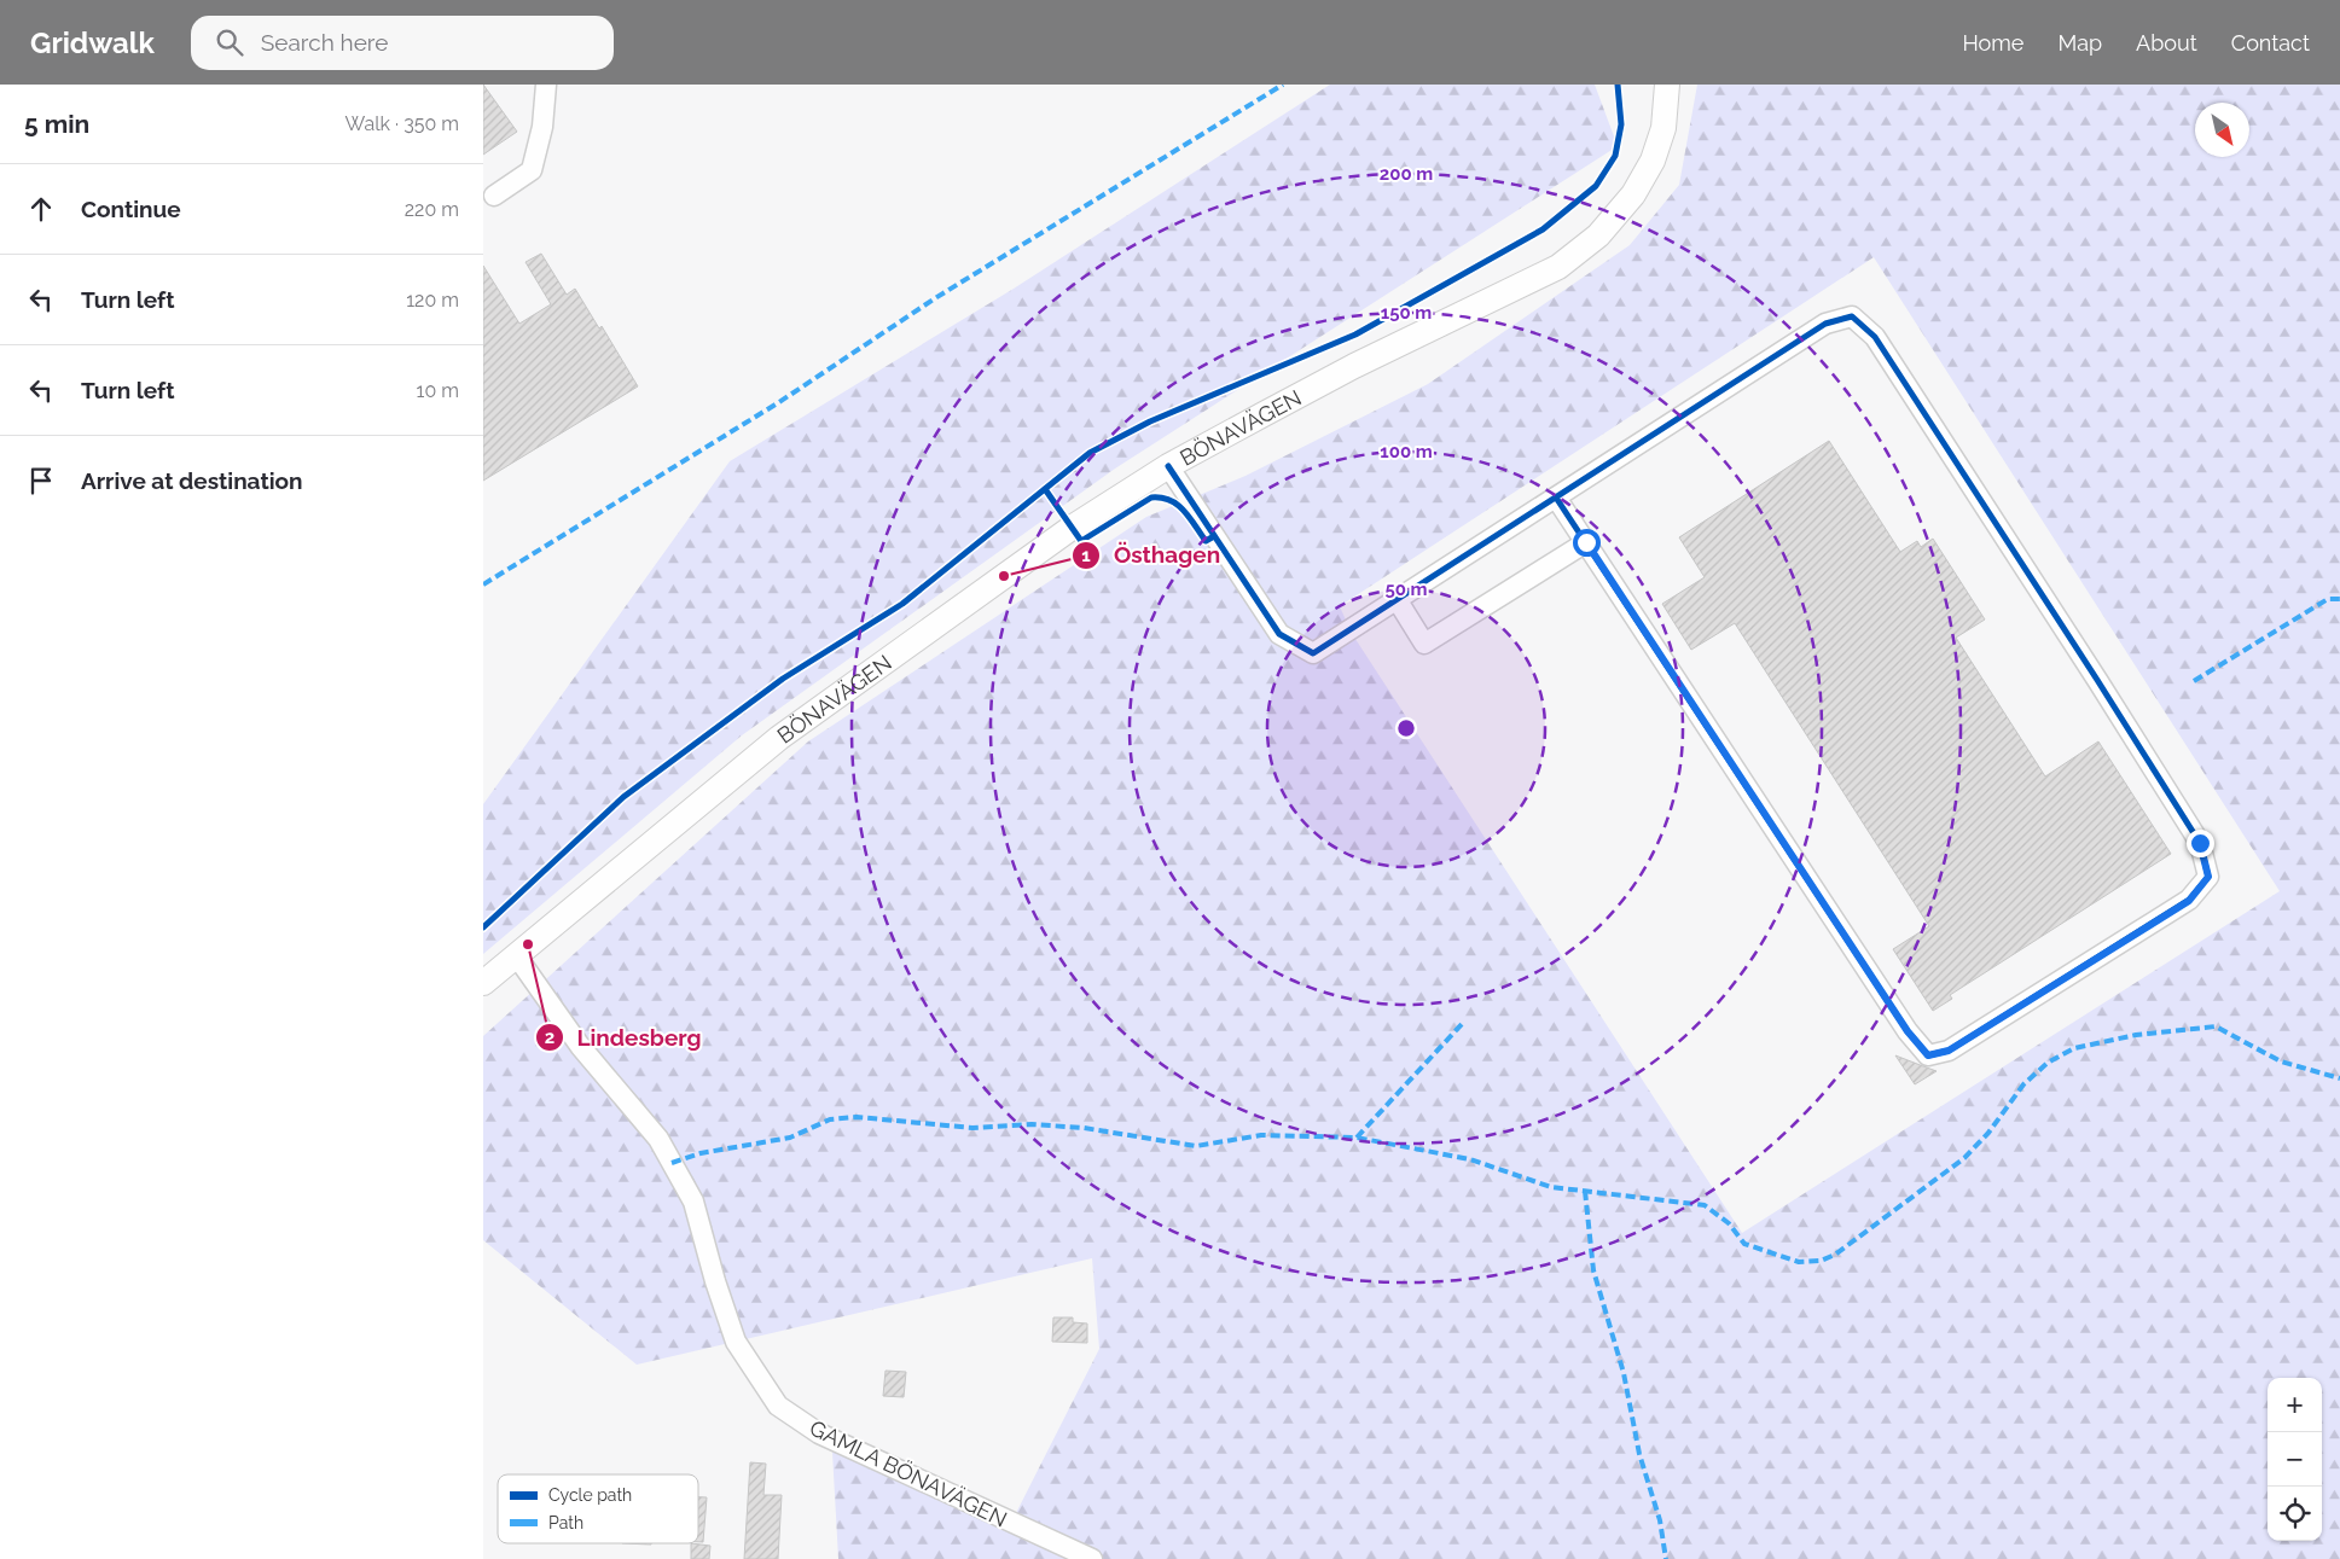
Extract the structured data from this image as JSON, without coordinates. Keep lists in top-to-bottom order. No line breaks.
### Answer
{"streets":{"street":["BÖNAVÄGEN","GAMLA BÖNAVÄGEN"]},"crossings":[["BÖNAVÄGEN","GAMLA BÖNAVÄGEN"]],"places":["Östhagen","Lindesberg"],"legend":["Cycle path","Path"],"north":"bottom right","page":{"header":"Gridwalk","search":"Search here","nav":["Home","Map","About","Contact"],"heading":["5 min","Walk · 350 m"],"list":[["Continue","220 m"],["Turn left","120 m"],["Turn left","10 m"],"Arrive at destination"],"map_buttons":["+","−"]},"rings":["200 m","150 m","100 m","50 m"]}
